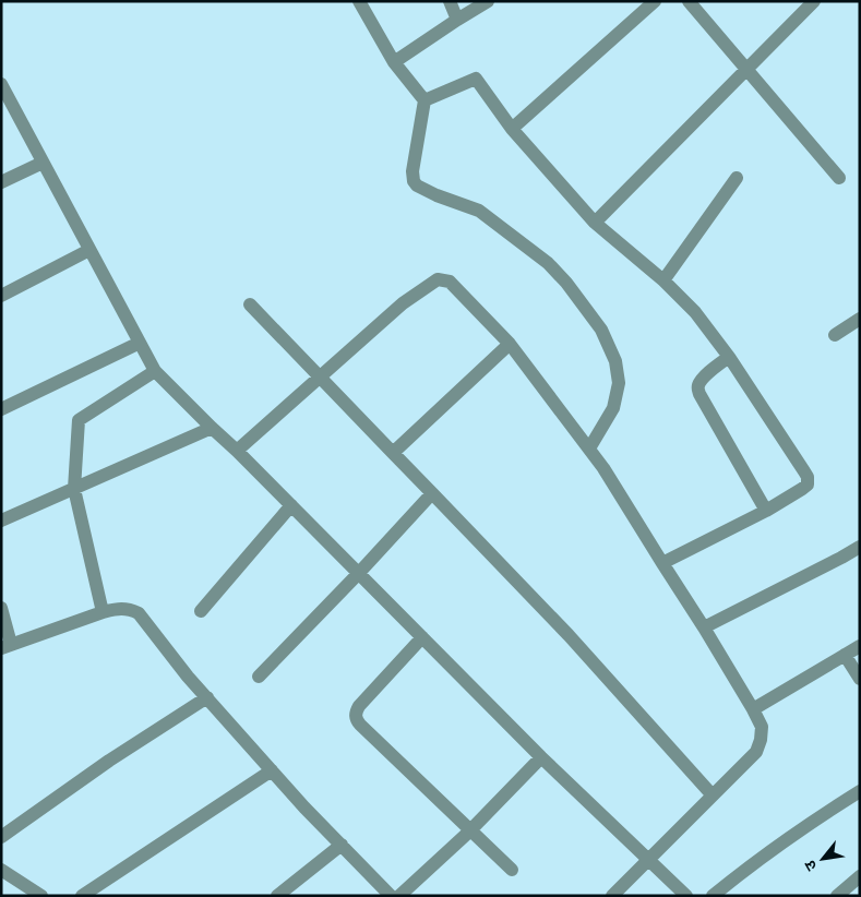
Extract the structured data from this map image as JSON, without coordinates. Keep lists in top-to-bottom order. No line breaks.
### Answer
{"north":"bottom left"}
